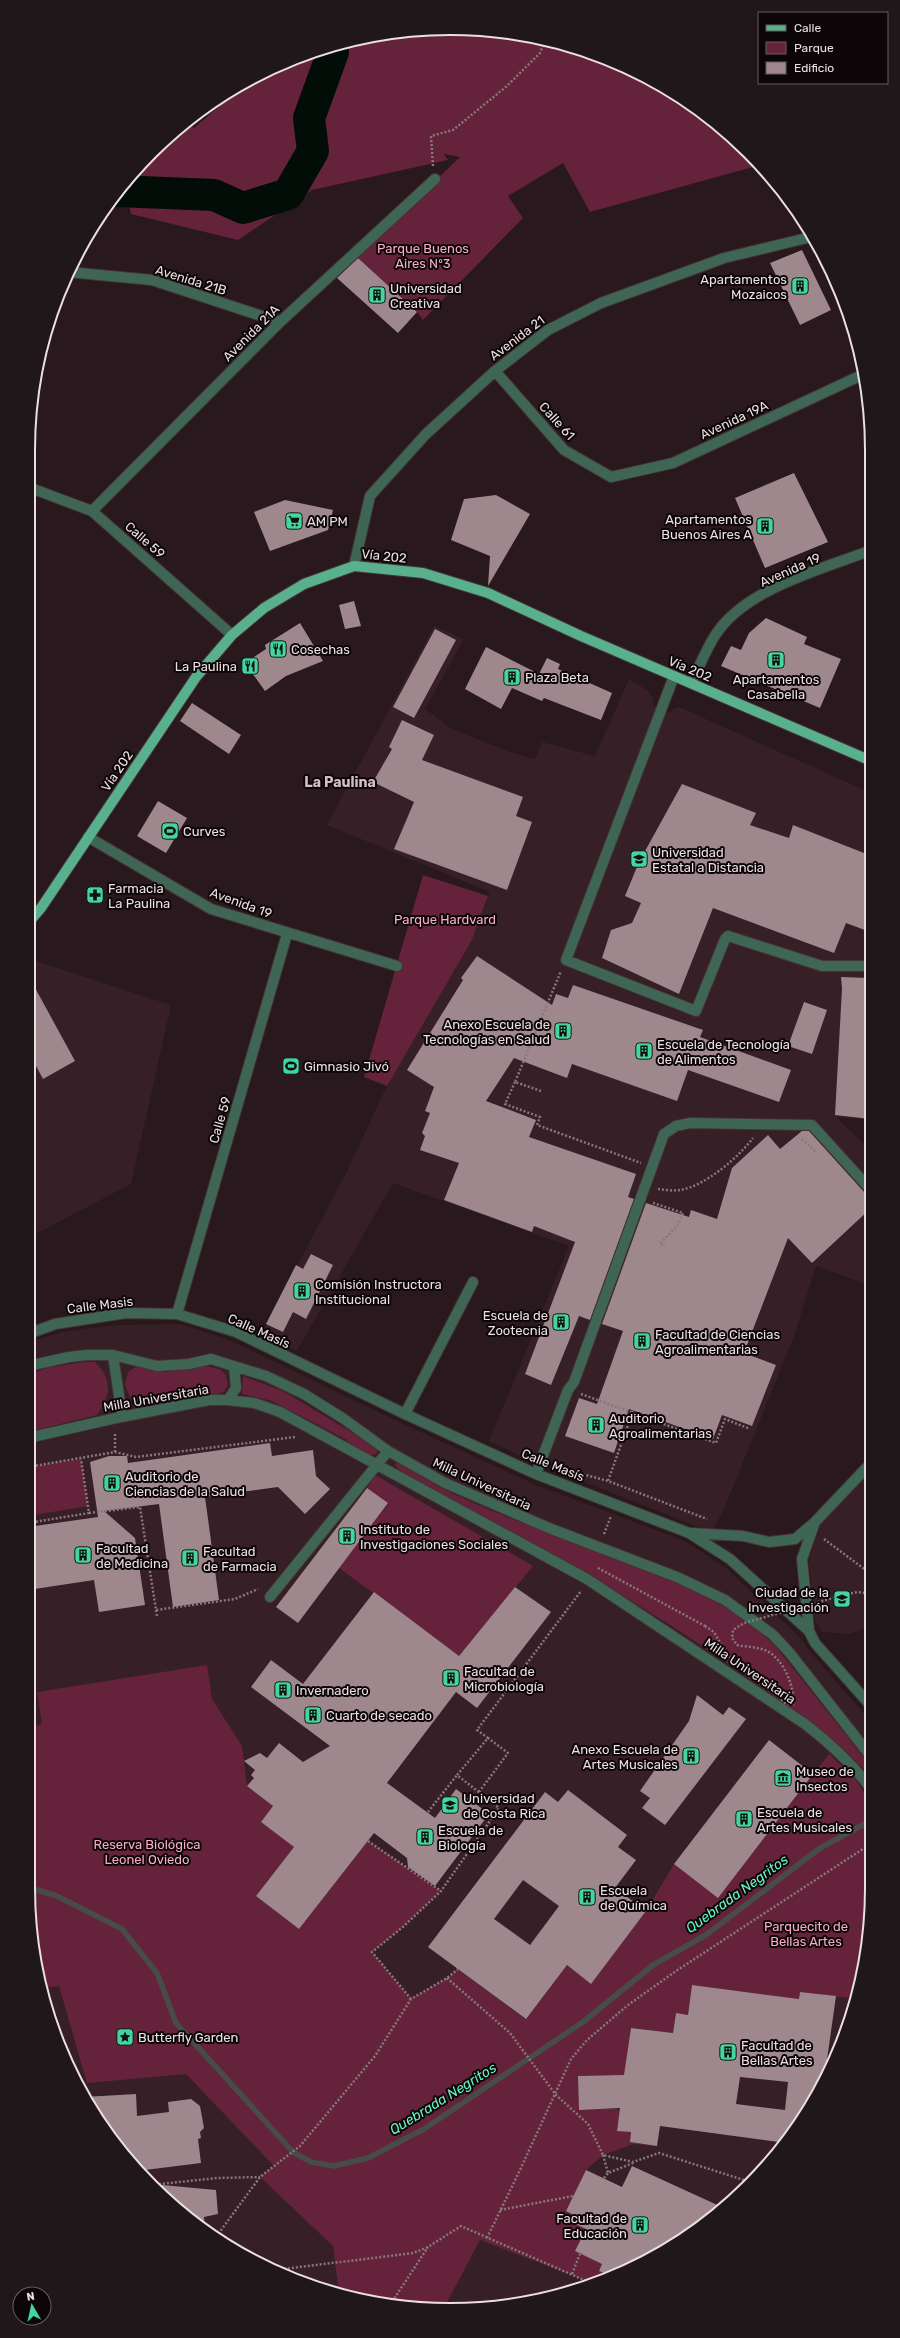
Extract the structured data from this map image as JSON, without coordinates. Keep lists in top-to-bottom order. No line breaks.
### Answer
{"streets":{"main road":["Vía 202"],"street":["Avenida 21B","Avenida 21A","Avenida 21","Avenida 19A","Calle 61","Calle 59","Avenida 19","Calle Masis","Calle Masís","Milla Universitaria"]},"crossings":[["Avenida 21B","Avenida 21A"],["Avenida 21A","Calle 59"],["Avenida 21","Calle 61"],["Avenida 21","Vía 202"],["Avenida 19A","Calle 61"],["Calle 59","Vía 202"],["Calle 59","Avenida 19"],["Calle 59","Calle Masis"],["Calle 59","Calle Masís"],["Vía 202","Avenida 19"],["Calle Masis","Calle Masís"]],"districts":["La Paulina"],"water":["Quebrada Negritos"],"parks":["Parque Buenos Aires Nº3","Parque Hardvard","Reserva Biológica Leonel Oviedo","Parquecito de Bellas Artes"],"places":{"building":["Apartamentos Mozaicos","Universidad Creativa","Apartamentos Buenos Aires A","Apartamentos Casabella","Plaza Beta","Anexo Escuela de Tecnologías en Salud","Escuela de Tecnología de Alimentos","Comisión Instructora Institucional","Escuela de Zootecnia","Facultad de Ciencias Agroalimentarias","Auditorio Agroalimentarias","Auditorio de Ciencias de la Salud","Instituto de Investigaciones Sociales","Facultad de Medicina","Facultad de Farmacia","Facultad de Microbiología","Invernadero","Cuarto de secado","Anexo Escuela de Artes Musicales","Escuela de Artes Musicales","Escuela de Biología","Escuela de Química","Facultad de Bellas Artes","Facultad de Educación"],"supermarket":["AM PM"],"restaurant":["Cosechas","La Paulina"],"sports":["Curves","Gimnasio Jivó"],"school or university":["Universidad Estatal a Distancia","Ciudad de la Investigación","Universidad de Costa Rica"],"pharmacy":["Farmacia La Paulina"],"museum":["Museo de Insectos"],"place":["Butterfly Garden"]},"legend":["Calle","Parque","Edificio"],"north":"top"}
